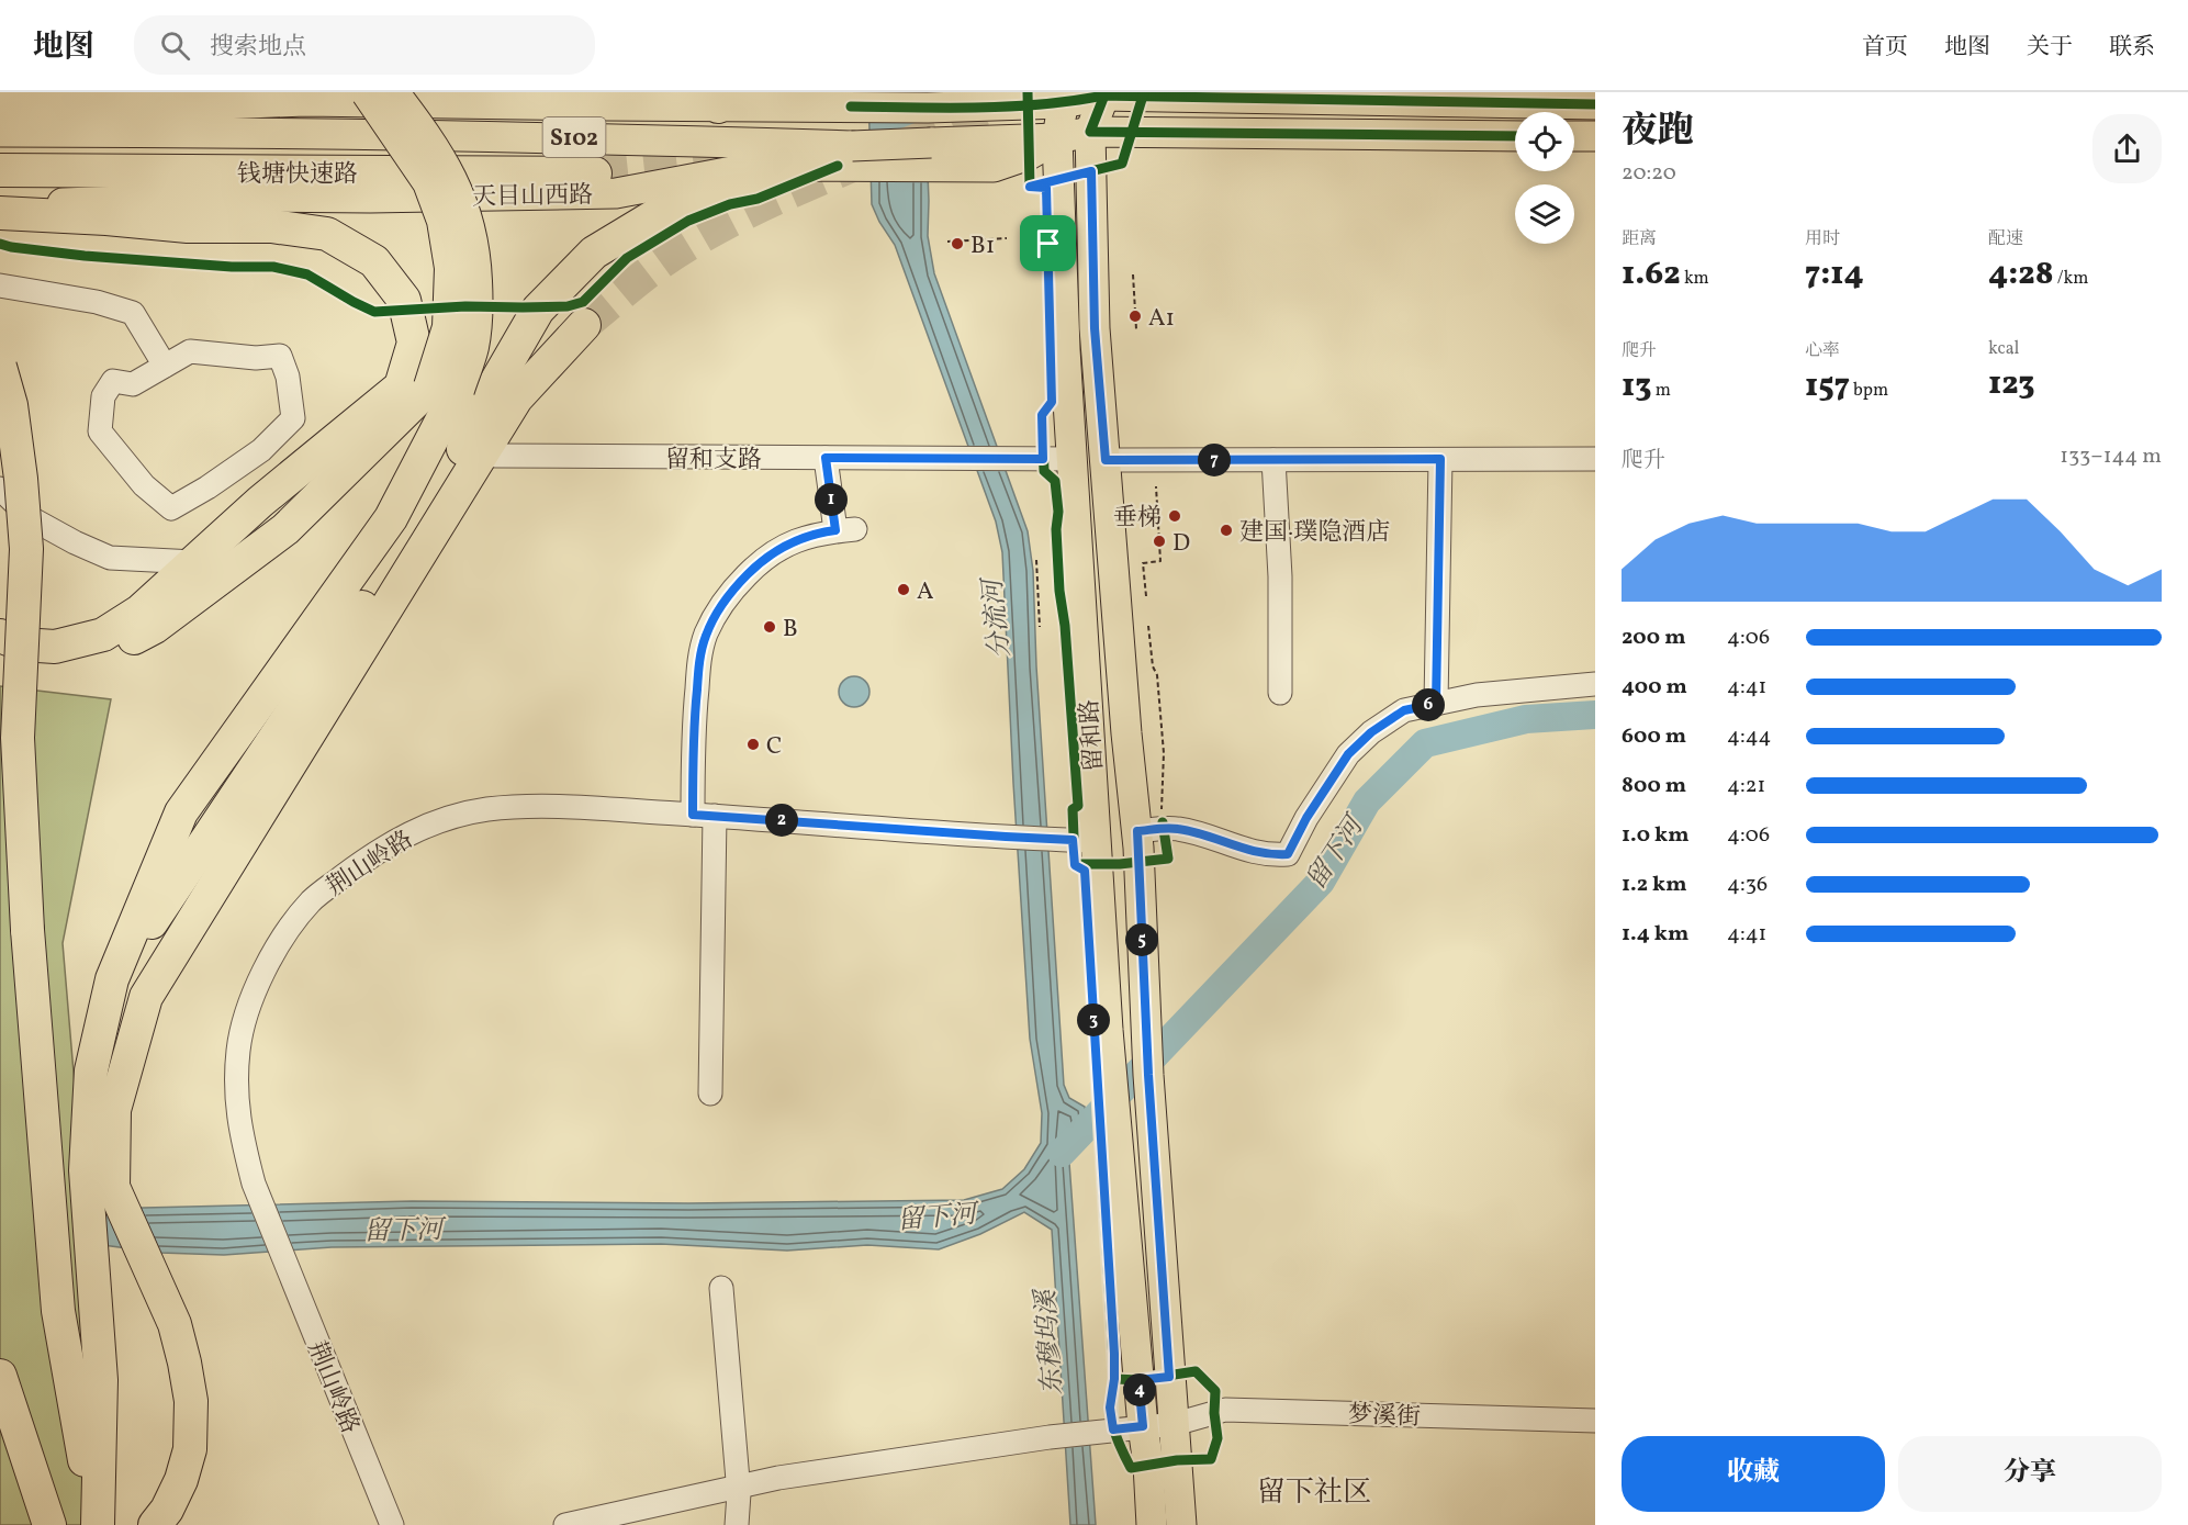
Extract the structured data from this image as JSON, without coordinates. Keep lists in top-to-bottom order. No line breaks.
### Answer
{"streets":{"highway":["钱塘快速路"],"main road":["S102","天目山西路","留和路"],"street":["留和支路","荆山岭路","梦溪街"]},"crossings":[["S102","留和路"],["天目山西路","留和路"],["留和支路","留和路"],["留和路","荆山岭路"],["留和路","梦溪街"]],"districts":["留下社区"],"water":["分流河","留下河","东穆坞溪"],"places":["B1","A1","垂梯","建国·璞隐酒店","D","A","B","C"],"page":{"header":"地图","search":"搜索地点","nav":["首页","地图","关于","联系"],"heading":["夜跑","20:20"],"stats":[["距离","1.62 km"],["用时","7:14"],["配速","4:28 /km"],["爬升","13 m"],["心率","157 bpm"],["kcal","123"]],"chart":["爬升","133–144 m"],"pins":["7","1","6","2","5","3","4"],"list":[{"name":"200 m","note":"4:06"},{"name":"400 m","note":"4:41"},{"name":"600 m","note":"4:44"},{"name":"800 m","note":"4:21"},{"name":"1.0 km","note":"4:06"},{"name":"1.2 km","note":"4:36"},{"name":"1.4 km","note":"4:41"}],"buttons":["收藏","分享"]}}
